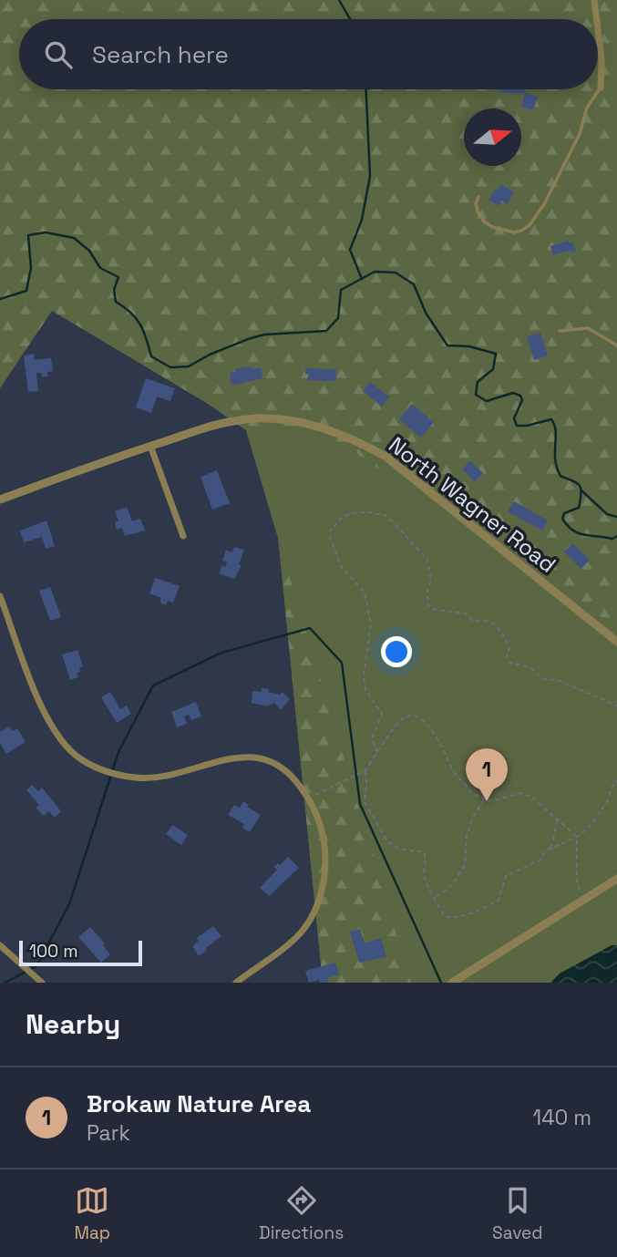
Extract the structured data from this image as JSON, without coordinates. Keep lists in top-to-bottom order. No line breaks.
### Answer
{"streets":{"street":["North Wagner Road"]},"scale_bar":"100 m","north":"right","page":{"search":"Search here","pins":"1","scale":"100 m","heading":"Nearby","list":[{"mark":"1","name":"Brokaw Nature Area","note":"Park","value":"140 m"}],"nav":["Map","Directions","Saved"]}}
